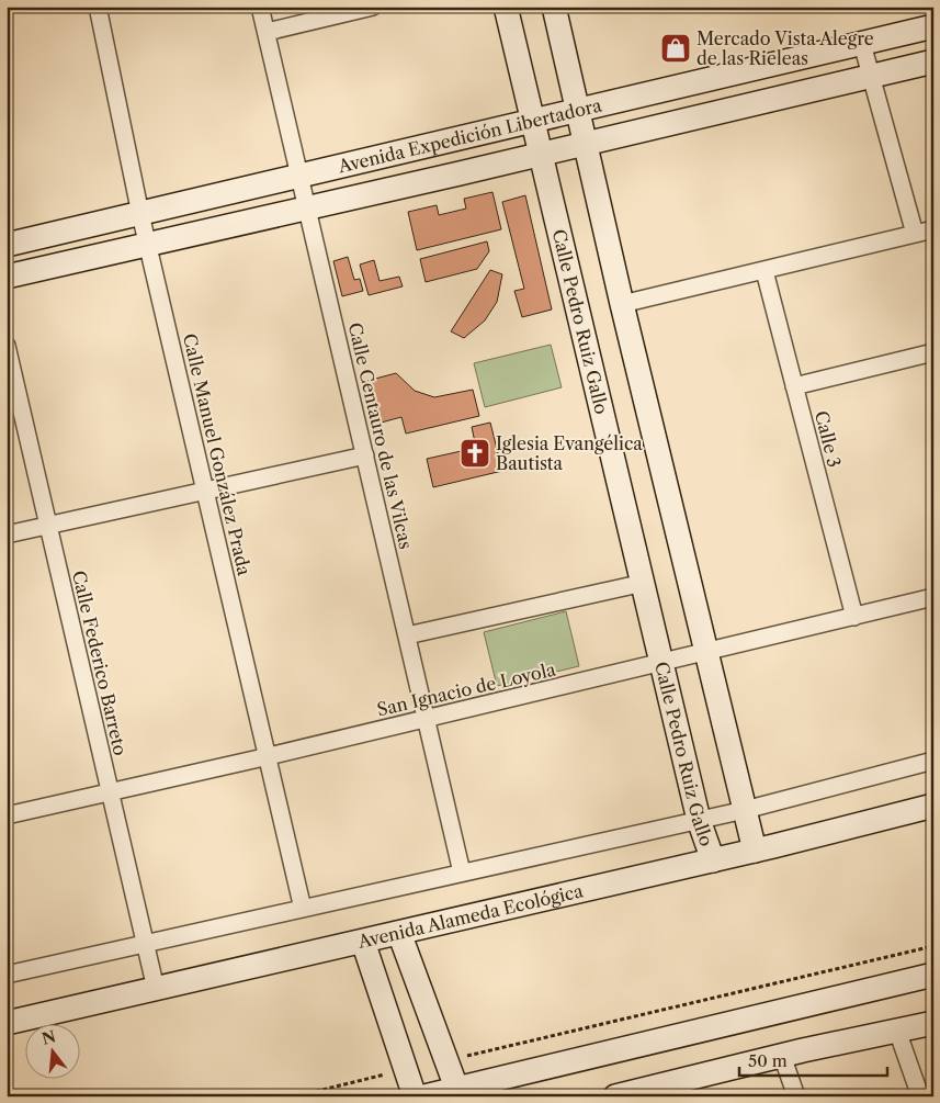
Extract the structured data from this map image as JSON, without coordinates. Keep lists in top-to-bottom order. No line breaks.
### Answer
{"streets":{"street":["Avenida Expedición Libertadora","Calle Pedro Ruiz Gallo","Calle Centauro de las Vilcas","Calle 3","Calle Manuel González Prada","Calle Federico Barreto","San Ignacio de Loyola","Avenida Alameda Ecológica"]},"crossings":[["Avenida Expedición Libertadora","Calle Pedro Ruiz Gallo"],["Avenida Expedición Libertadora","Calle Centauro de las Vilcas"],["Avenida Expedición Libertadora","Calle Manuel González Prada"],["Calle Pedro Ruiz Gallo","San Ignacio de Loyola"],["Calle Pedro Ruiz Gallo","Avenida Alameda Ecológica"],["Calle Centauro de las Vilcas","San Ignacio de Loyola"],["Calle 3","San Ignacio de Loyola"],["Calle Manuel González Prada","San Ignacio de Loyola"],["Calle Federico Barreto","San Ignacio de Loyola"],["Calle Federico Barreto","Avenida Alameda Ecológica"]],"places":{"shop":["Mercado Vista Alegre de las Rieleas"],"church":["Iglesia Evangélica Bautista"]},"scale_bar":"50 m","north":"top"}
